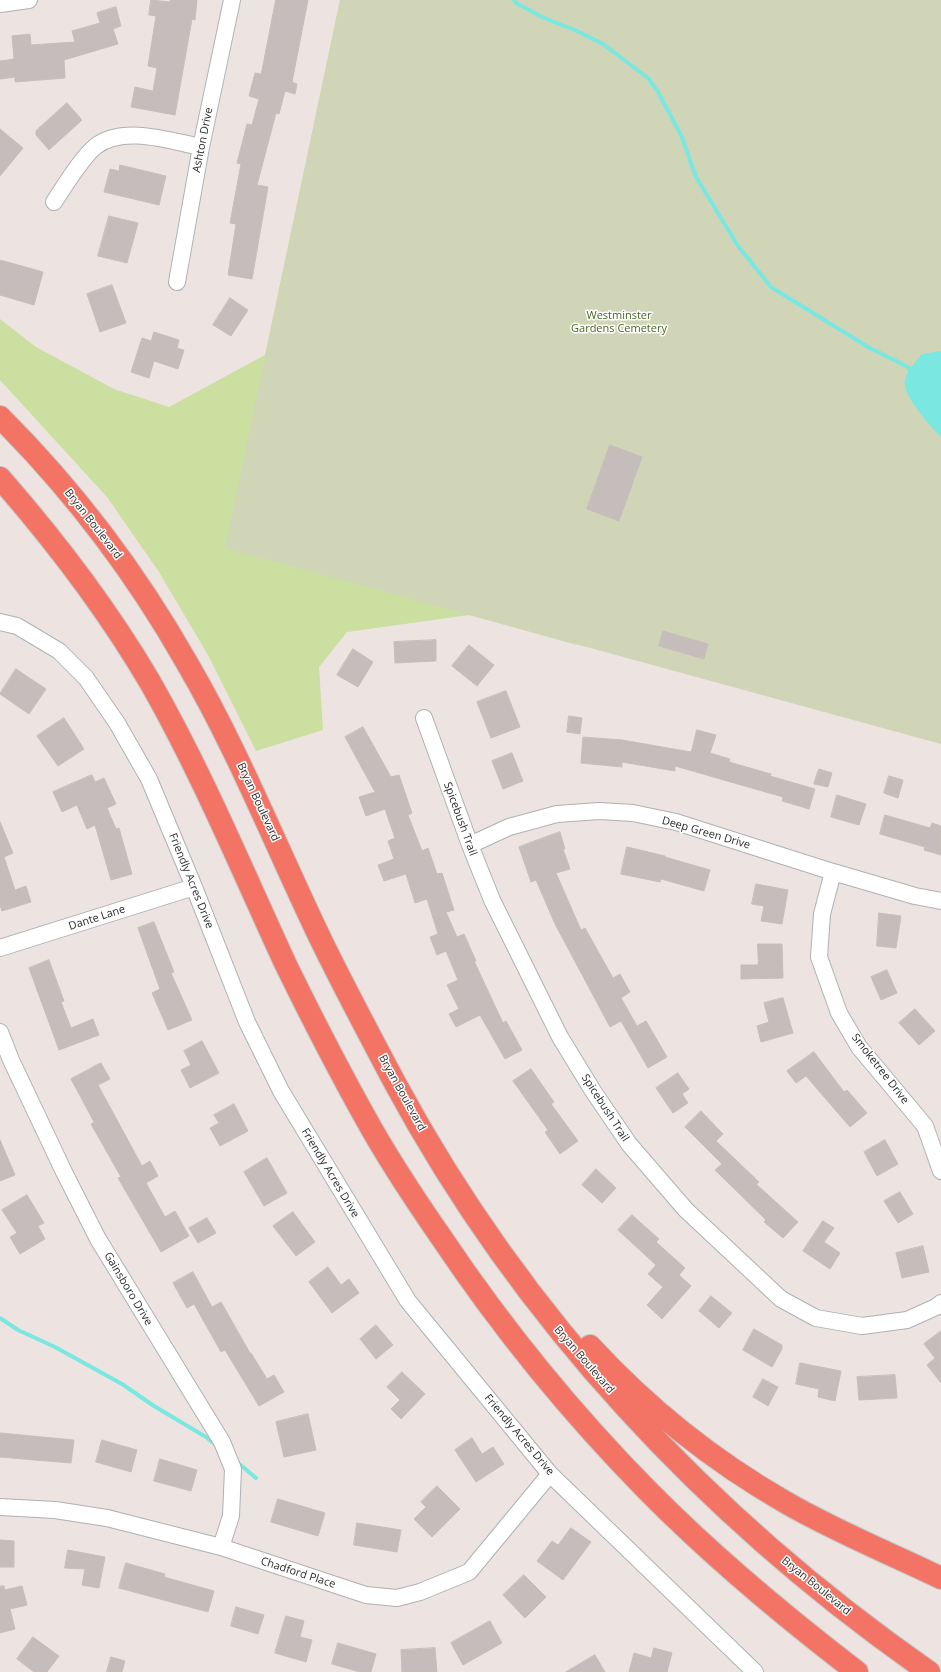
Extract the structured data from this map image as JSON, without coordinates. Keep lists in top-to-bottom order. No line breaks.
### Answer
{"streets":{"highway":["Bryan Boulevard"],"street":["Ashton Drive","Spicebush Trail","Deep Green Drive","Friendly Acres Drive","Dante Lane","Smoketree Drive","Gainsboro Drive","Chadford Place"]},"crossings":[["Spicebush Trail","Deep Green Drive"],["Deep Green Drive","Smoketree Drive"],["Friendly Acres Drive","Dante Lane"],["Friendly Acres Drive","Chadford Place"],["Gainsboro Drive","Chadford Place"]],"parks":["Westminster Gardens Cemetery"]}
